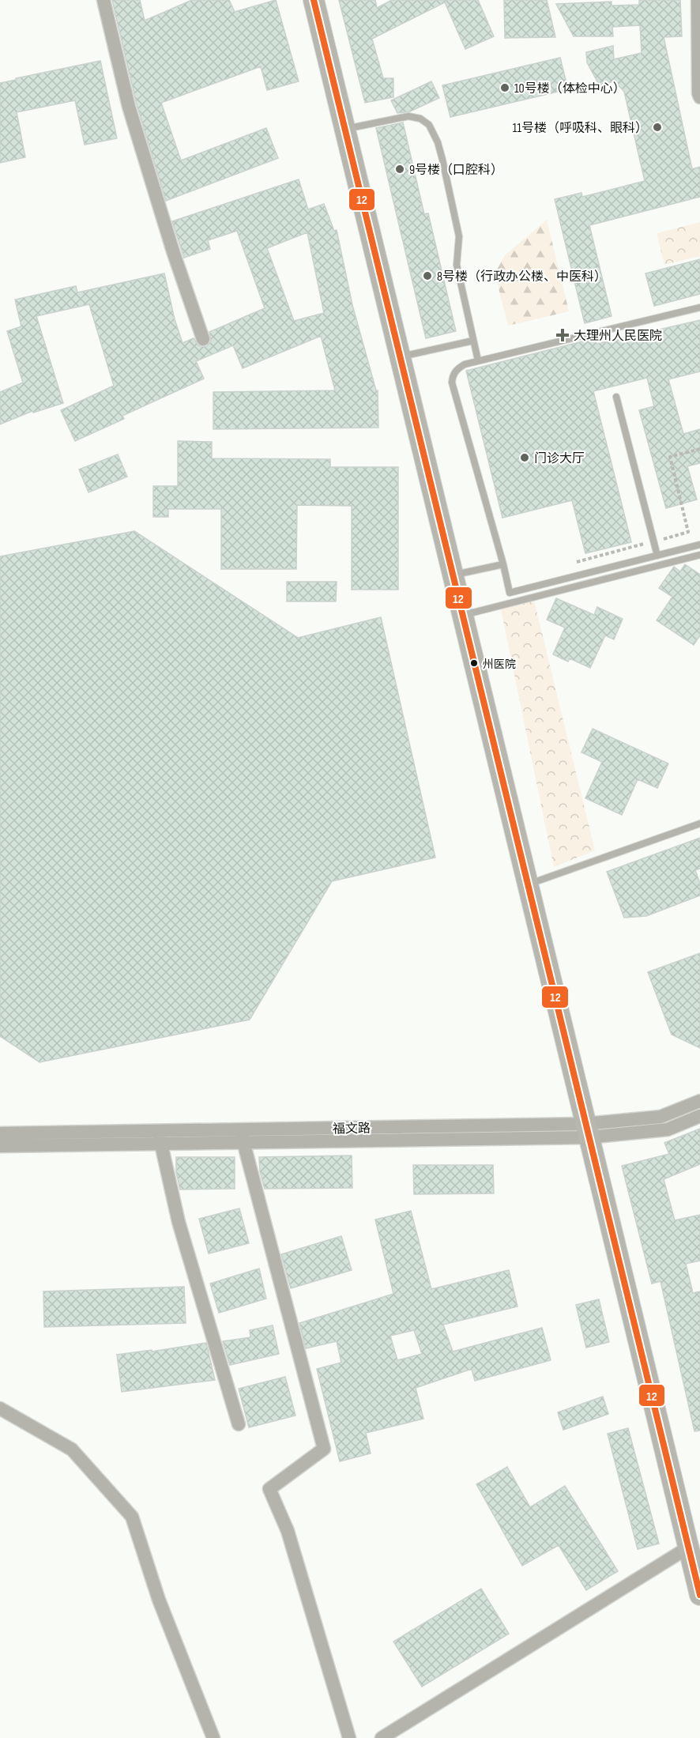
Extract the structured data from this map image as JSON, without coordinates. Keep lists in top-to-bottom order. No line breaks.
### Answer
{"streets":{"street":["福文路"]},"places":{"other":["10号楼（体检中心）","11号楼（呼吸科、眼科）","9号楼（口腔科）","8号楼（行政办公楼、中医科）","门诊大厅","州医院"],"health":["大理州人民医院"]},"lines":["transit line 12"]}
